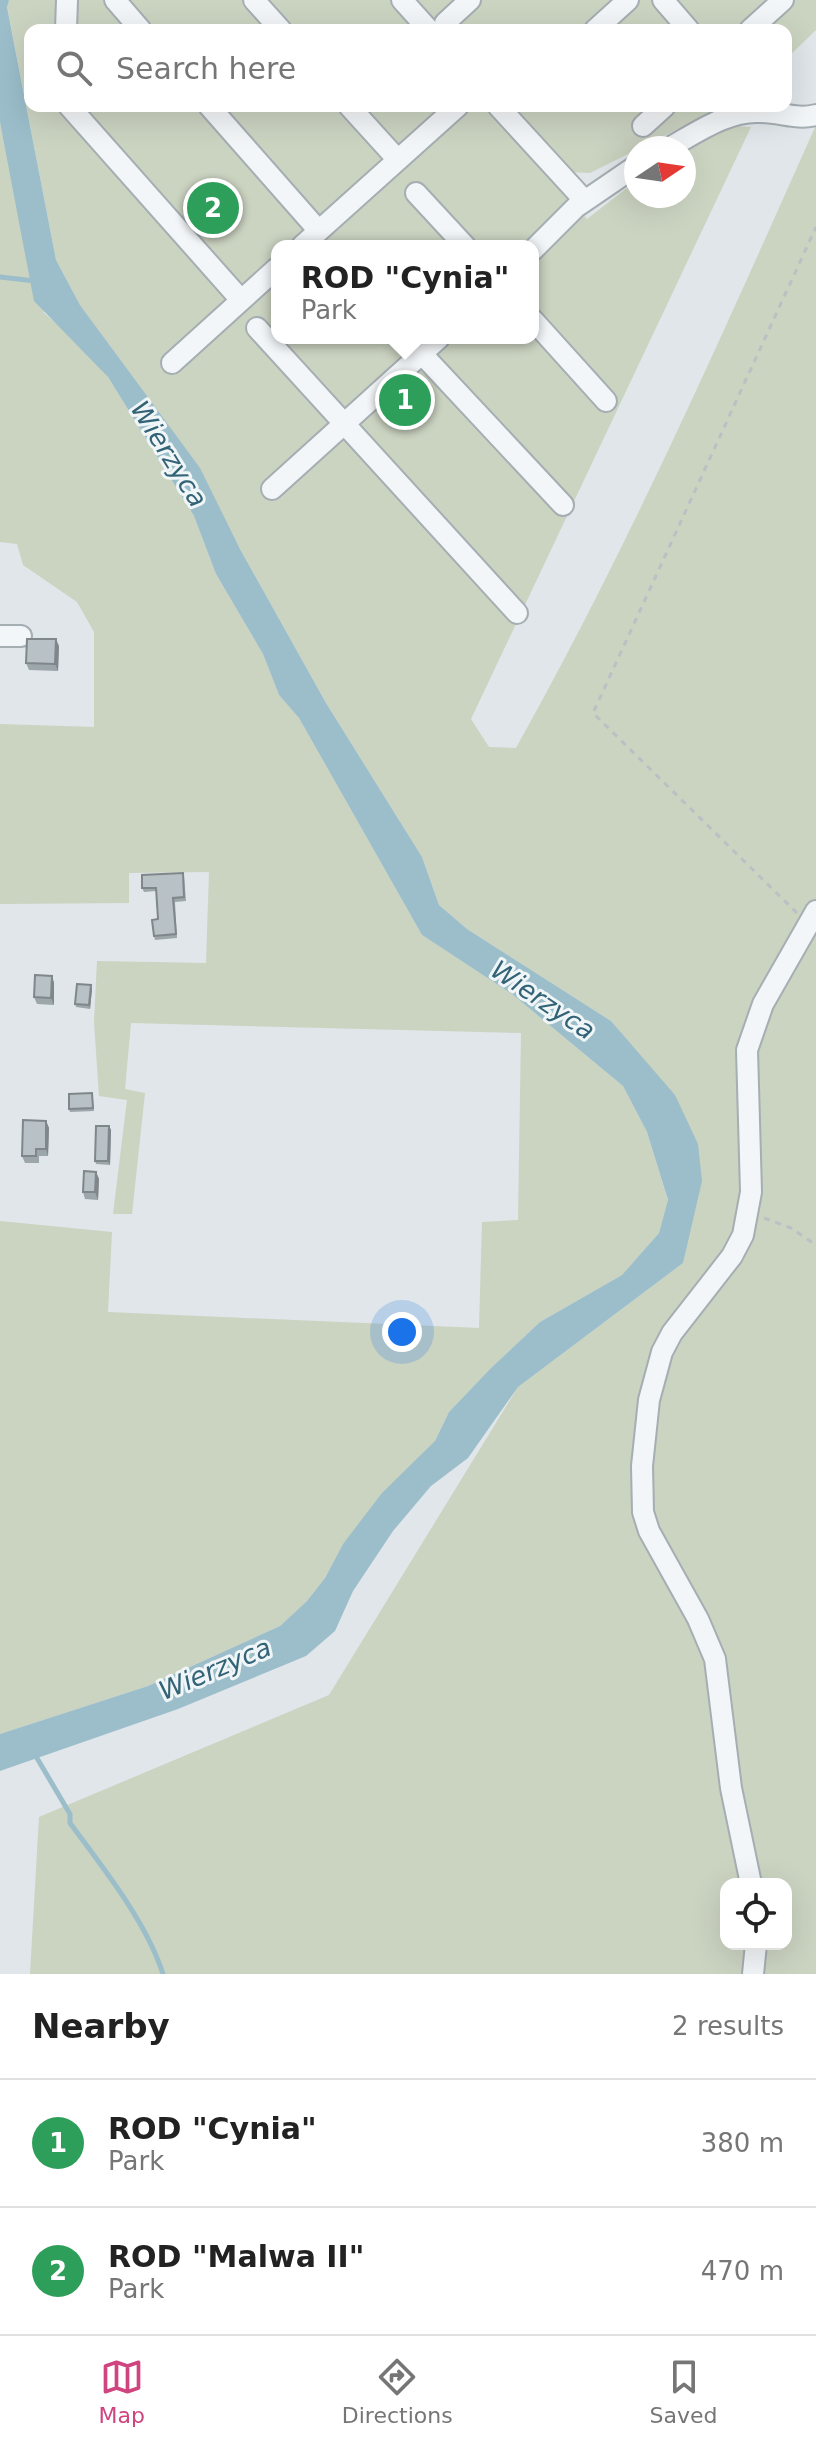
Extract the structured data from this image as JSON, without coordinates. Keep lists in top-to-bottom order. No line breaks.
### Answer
{"water":["Wierzyca"],"north":"right","page":{"search":"Search here","pins":["2","1"],"popup":["ROD \"Cynia\"","Park"],"heading":["Nearby","2 results"],"list":[{"mark":"1","name":"ROD \"Cynia\"","note":"Park","value":"380 m"},{"mark":"2","name":"ROD \"Malwa II\"","note":"Park","value":"470 m"}],"nav":["Map","Directions","Saved"]}}
